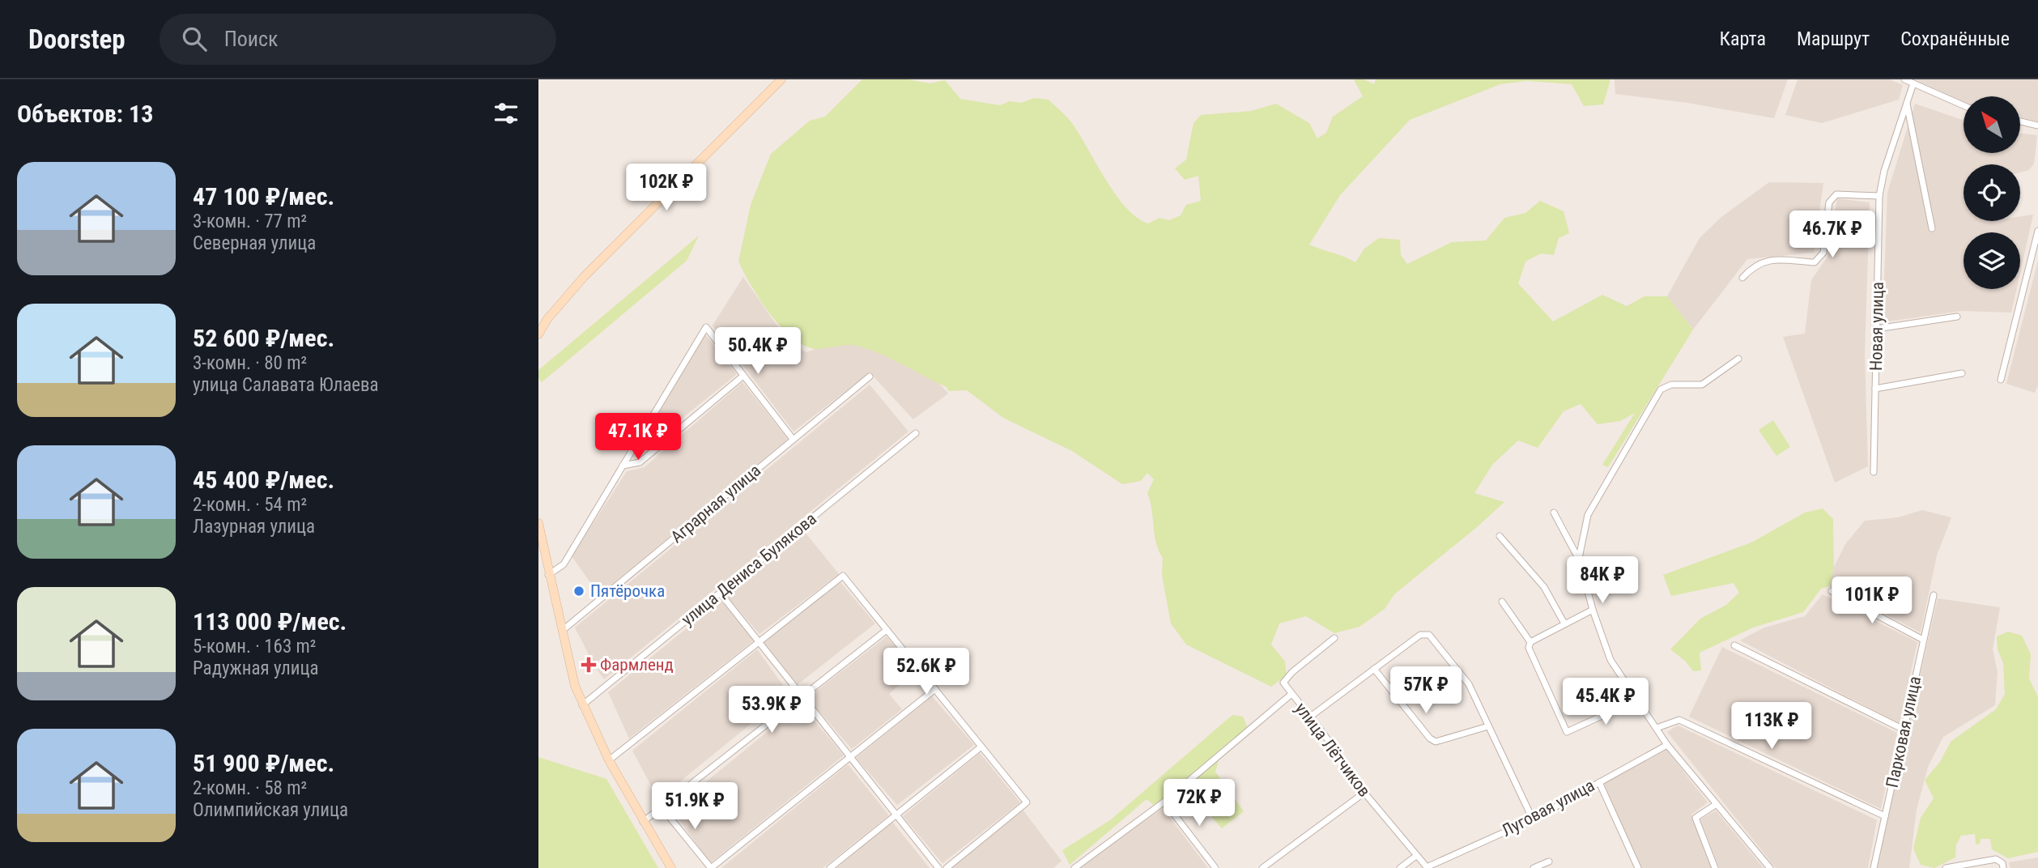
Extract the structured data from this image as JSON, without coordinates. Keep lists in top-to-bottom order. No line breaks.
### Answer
{"streets":{"street":["Новая улица","Аграрная улица","улица Дениса Булякова","Парковая улица","улица Лётчиков","Луговая улица"]},"crossings":[["улица Лётчиков","Луговая улица"]],"places":{"other":["Пятёрочка"],"health":["Фармленд"]},"north":"top left","page":{"header":"Doorstep","search":"Поиск","nav":["Карта","Маршрут","Сохранённые"],"heading":"Объектов: 13","list":[{"name":"47 100 ₽/мес.","note":"3-комн. · 77 m² · Северная улица"},{"name":"52 600 ₽/мес.","note":"3-комн. · 80 m² · улица Салавата Юлаева"},{"name":"45 400 ₽/мес.","note":"2-комн. · 54 m² · Лазурная улица"},{"name":"113 000 ₽/мес.","note":"5-комн. · 163 m² · Радужная улица"},{"name":"51 900 ₽/мес.","note":"2-комн. · 58 m² · Олимпийская улица"}],"price":["102K ₽","46.7K ₽","50.4K ₽","47.1K ₽","84K ₽","101K ₽","52.6K ₽","57K ₽","45.4K ₽","53.9K ₽","113K ₽","72K ₽","51.9K ₽"]}}
